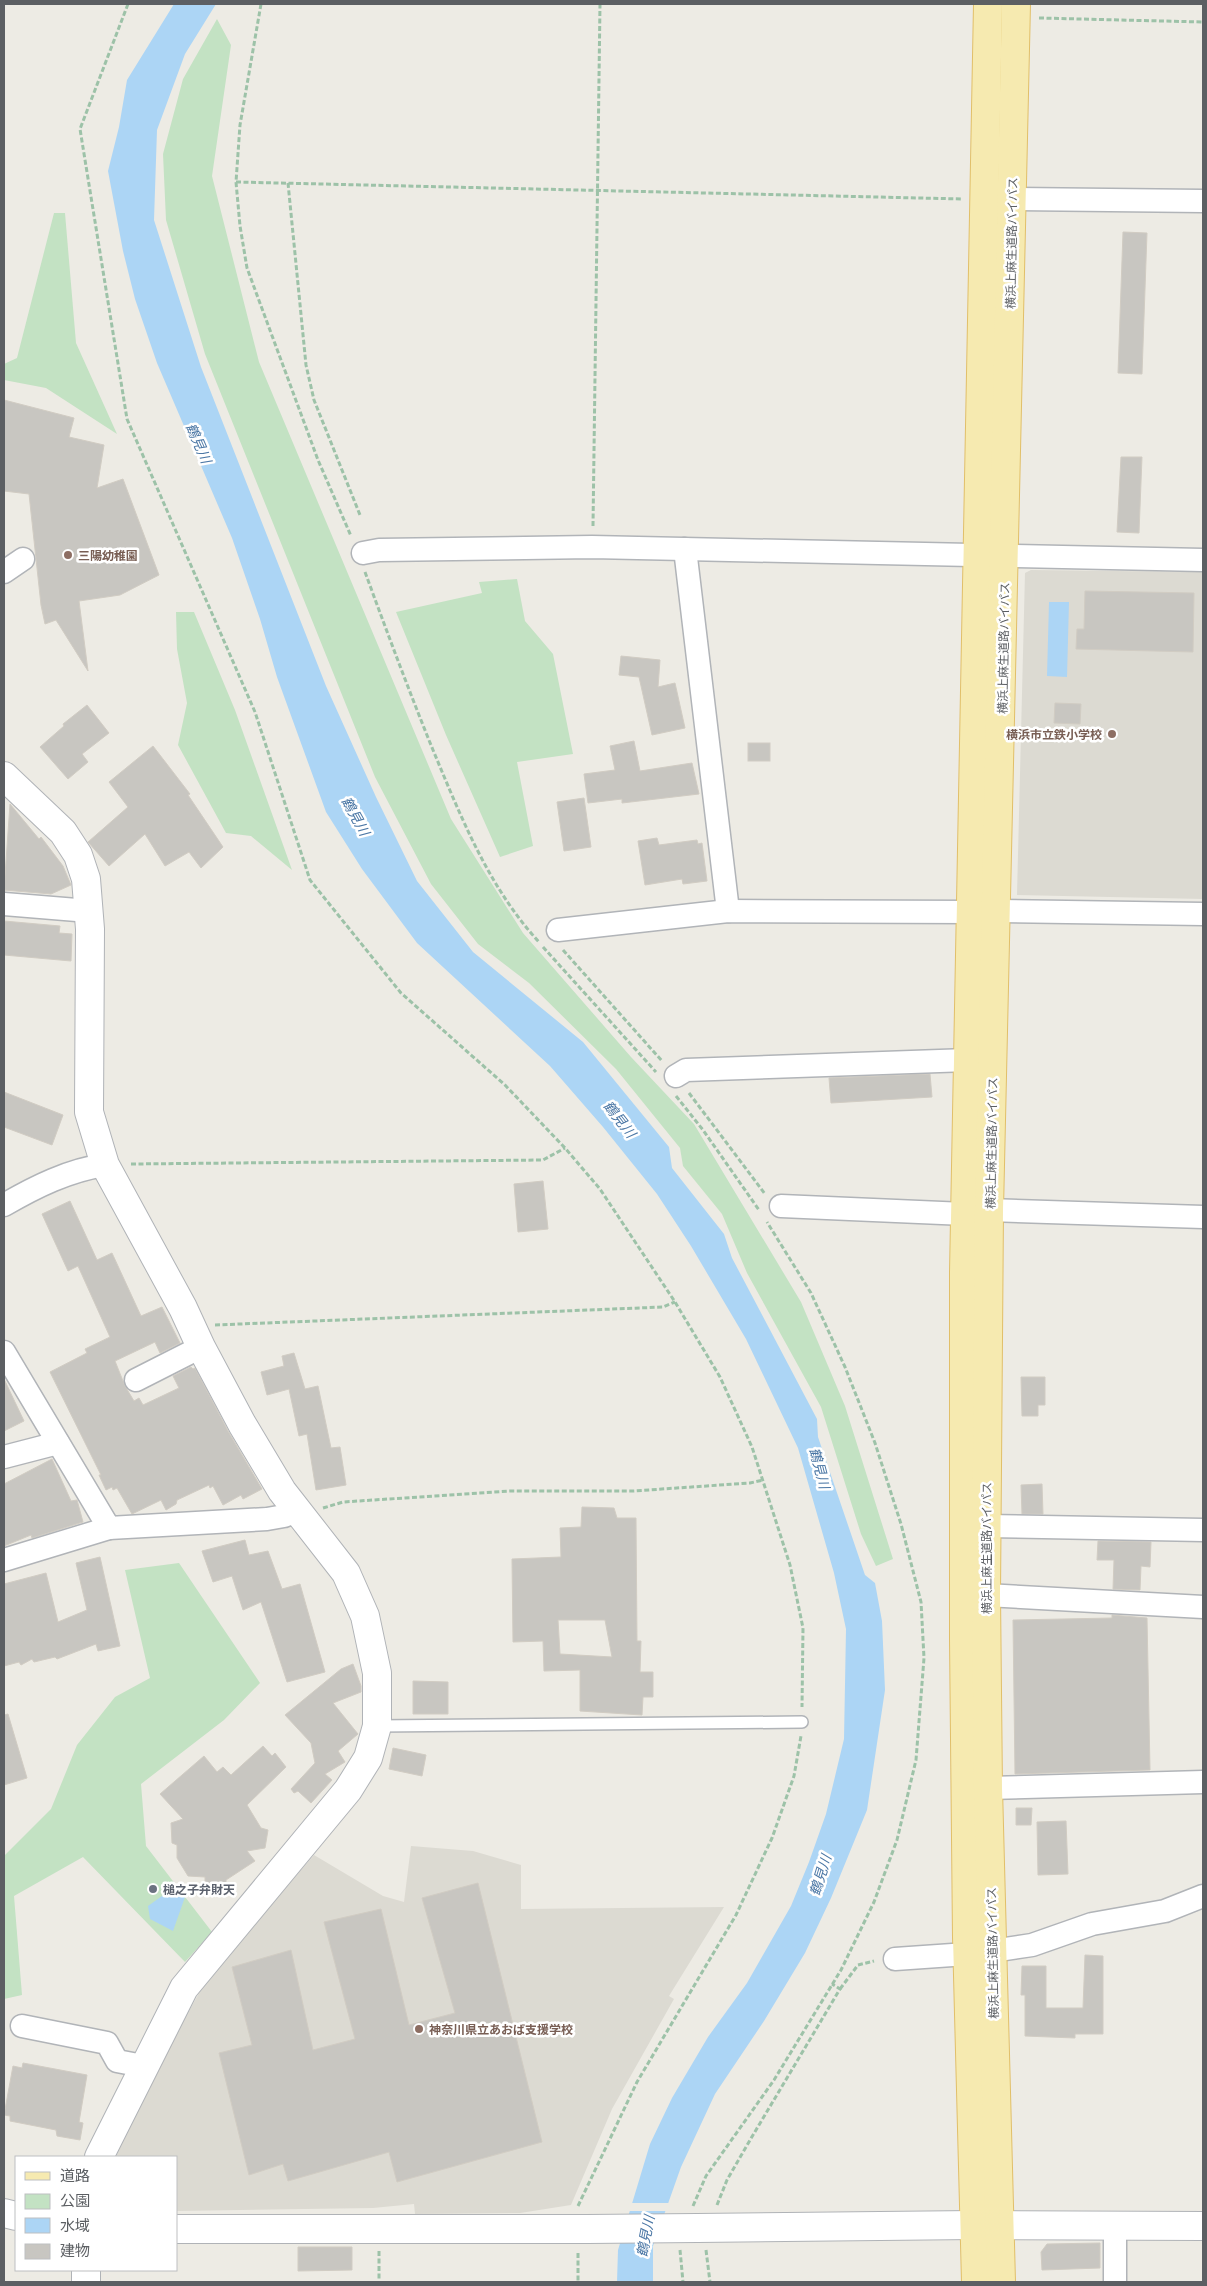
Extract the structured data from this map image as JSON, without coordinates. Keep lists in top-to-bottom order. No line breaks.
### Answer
{"streets":{"main road":["横浜上麻生道路バイパス"]},"water":["鶴見川"],"places":["三陽幼稚園","横浜市立鉄小学校","槌之子弁財天","神奈川県立あおば支援学校"],"legend":["道路","公園","水域","建物"]}
